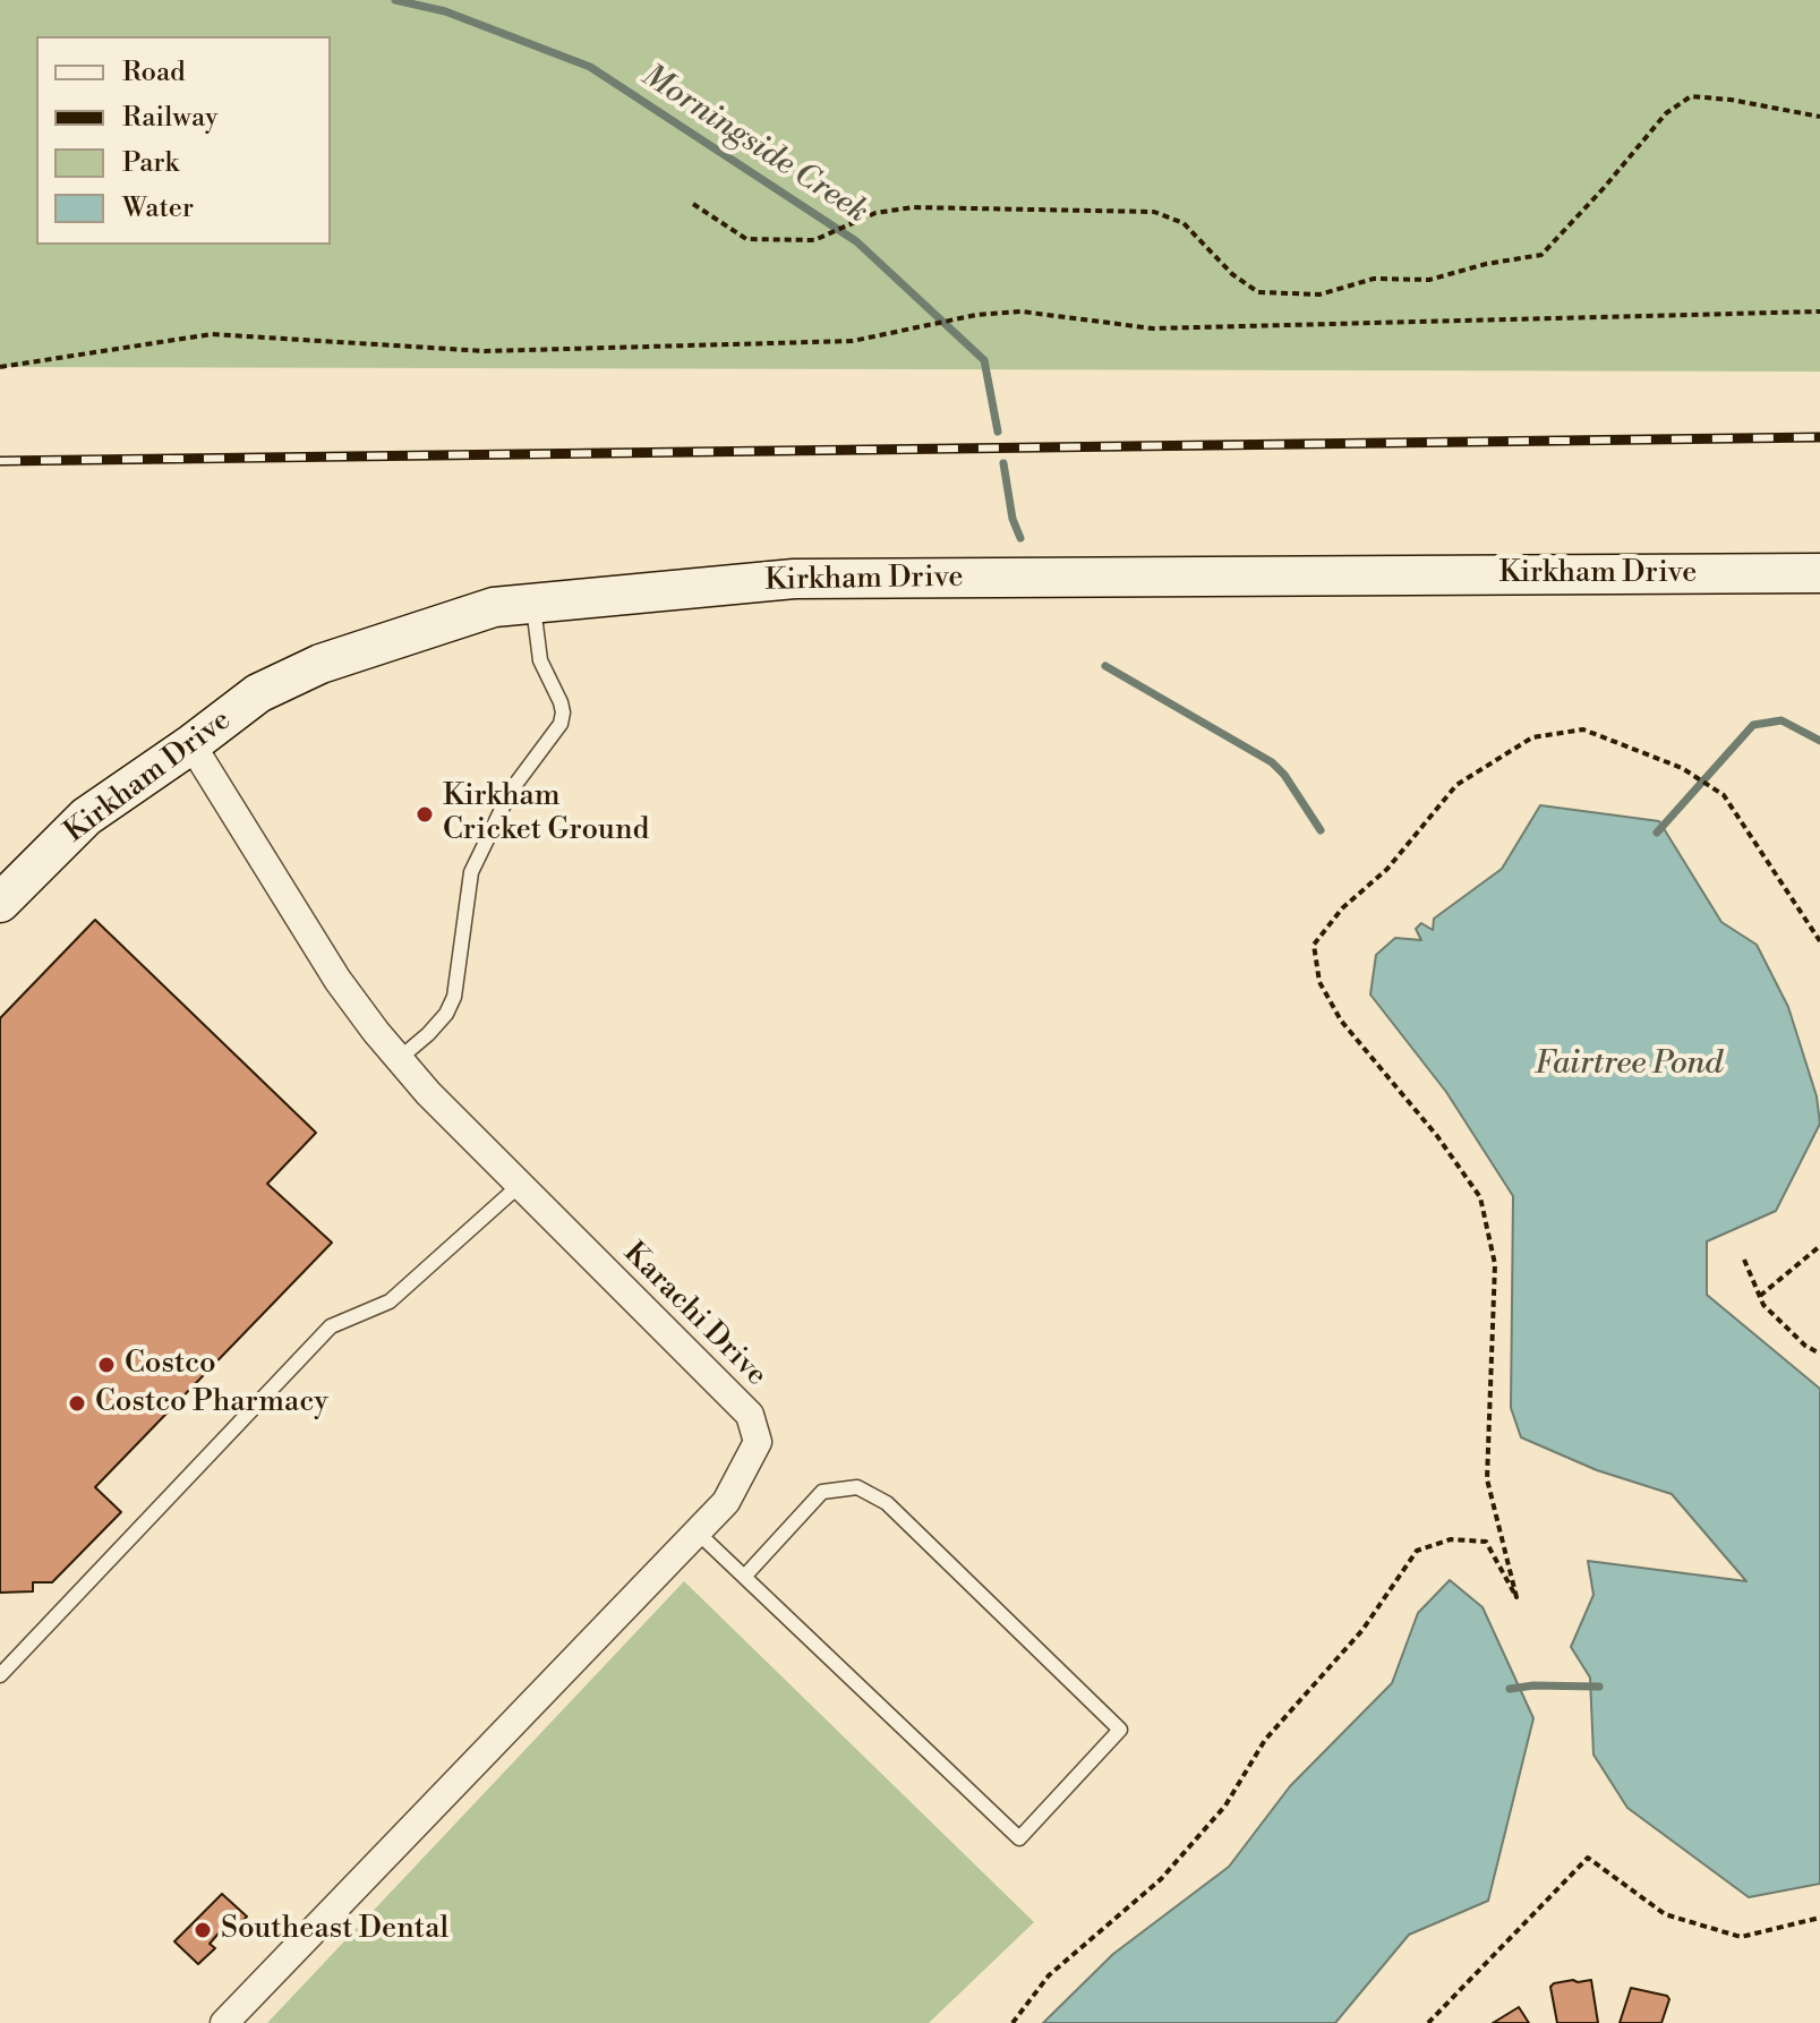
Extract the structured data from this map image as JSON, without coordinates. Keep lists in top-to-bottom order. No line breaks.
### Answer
{"streets":{"street":["Kirkham Drive","Karachi Drive"]},"crossings":[["Kirkham Drive","Karachi Drive"]],"water":["Morningside Creek","Fairtree Pond"],"places":["Kirkham Cricket Ground","Costco","Costco Pharmacy","Southeast Dental"],"legend":["Road","Railway","Park","Water"]}
